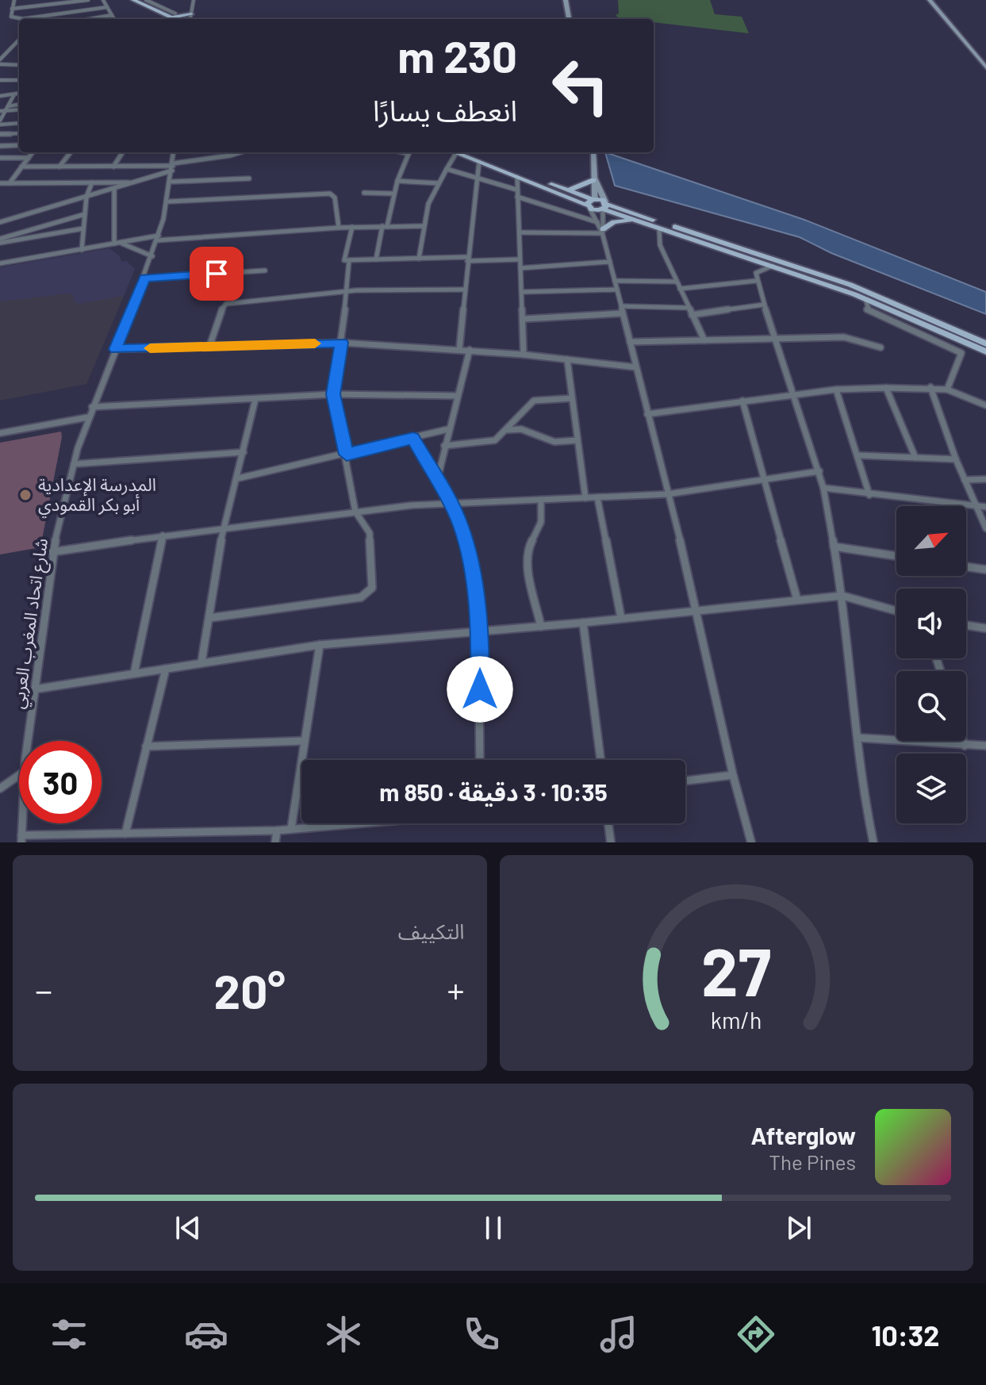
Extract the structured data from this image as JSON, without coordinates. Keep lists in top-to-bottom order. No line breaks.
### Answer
{"streets":{"street":["شارع اتحاد المغرب العربي"]},"places":["المدرسة الإعدادية أبو بكر القمودي"],"north":"top right","page":{"turn":["230 m","انعطف يسارًا"],"limit":"30","trip":"10:35 · 3 دقيقة · 850 m","tile":"التكييف","heat":["−","20°","+"],"song":["Afterglow","The Pines"],"tabs":"10:32","gauge":["27","km/h"]}}
